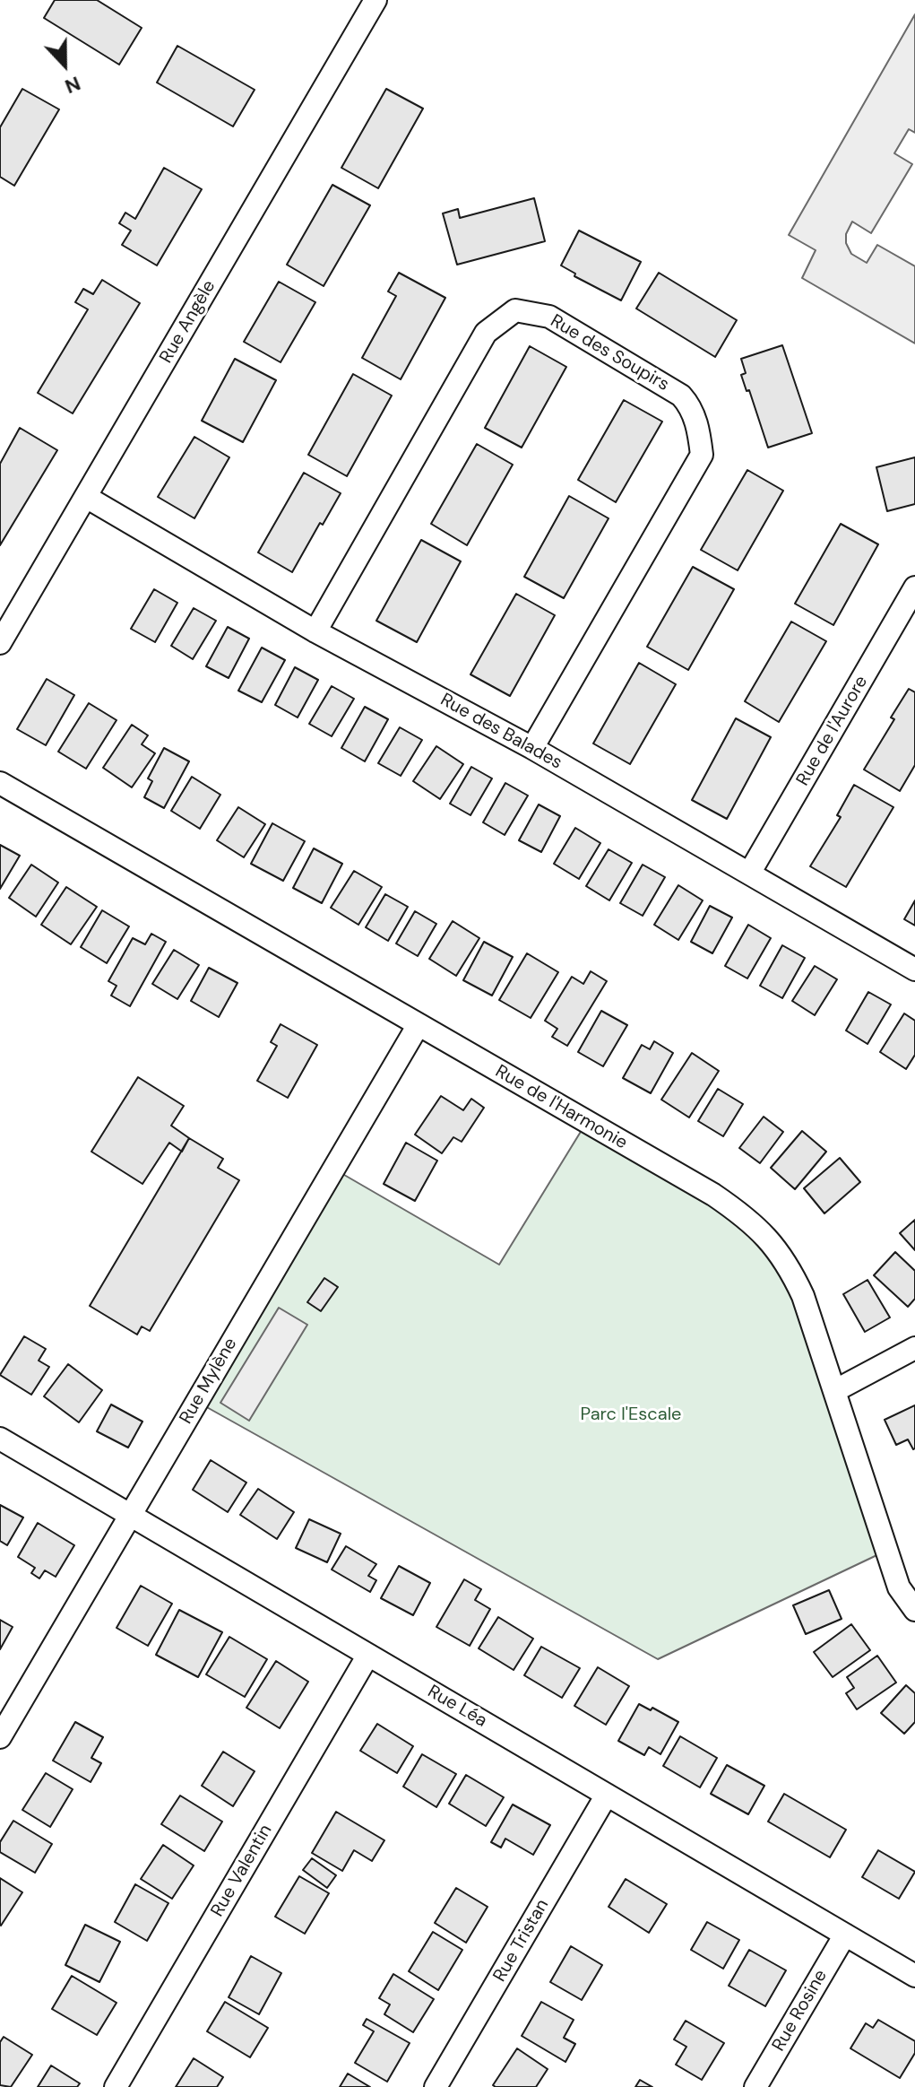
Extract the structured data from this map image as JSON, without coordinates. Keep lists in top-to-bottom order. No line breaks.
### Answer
{"streets":{"street":["Rue Angèle","Rue des Soupirs","Rue de l'Aurore","Rue des Balades","Rue de l'Harmonie","Rue Mylène","Rue Léa","Rue Valentin","Rue Tristan","Rue Rosine"]},"crossings":[["Rue Angèle","Rue des Balades"],["Rue des Soupirs","Rue des Balades"],["Rue de l'Aurore","Rue des Balades"],["Rue de l'Harmonie","Rue Mylène"],["Rue Mylène","Rue Léa"],["Rue Léa","Rue Valentin"],["Rue Léa","Rue Tristan"],["Rue Léa","Rue Rosine"]],"parks":["Parc l'Escale"],"north":"bottom"}
